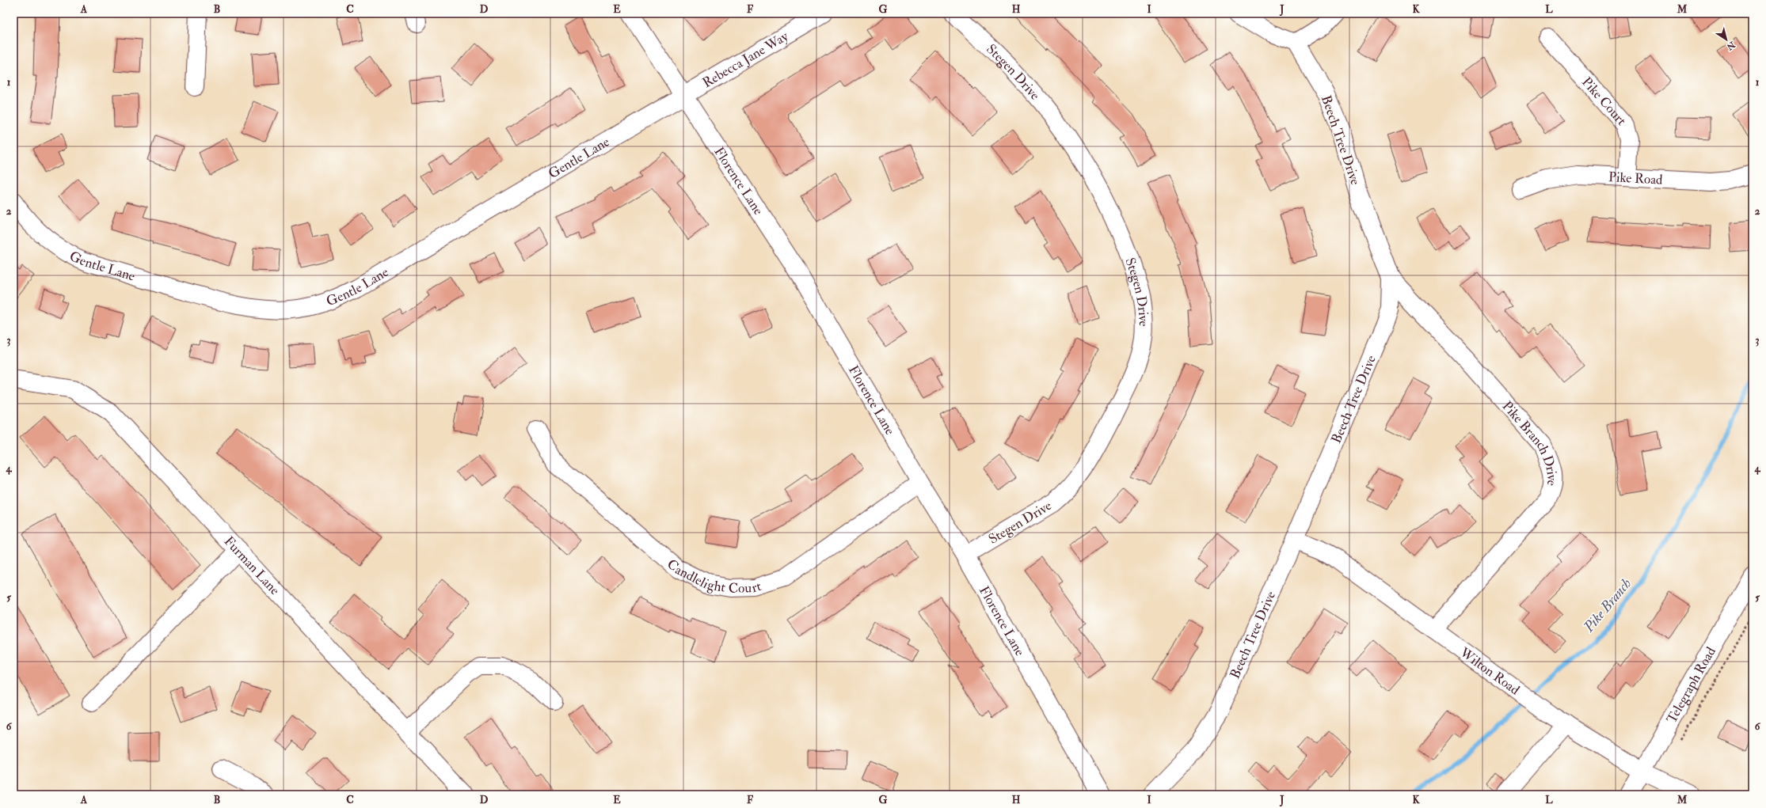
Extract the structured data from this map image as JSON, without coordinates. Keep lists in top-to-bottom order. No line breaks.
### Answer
{"streets":{"street":["Rebecca Jane Way","Stegen Drive","Pike Court","Beech Tree Drive","Gentle Lane","Pike Road","Florence Lane","Pike Branch Drive","Furman Lane","Candlelight Court","Wilton Road","Telegraph Road"]},"crossings":[["Rebecca Jane Way","Gentle Lane"],["Rebecca Jane Way","Florence Lane"],["Stegen Drive","Florence Lane"],["Pike Court","Pike Road"],["Beech Tree Drive","Pike Branch Drive"],["Beech Tree Drive","Wilton Road"],["Gentle Lane","Florence Lane"],["Florence Lane","Candlelight Court"],["Pike Branch Drive","Wilton Road"],["Wilton Road","Telegraph Road"]],"water":["Pike Branch"],"north":"bottom right","grid":{"columns":["A","B","C","D","E","F","G","H","I","J","K","L","M"],"rows":["1","2","3","4","5","6"]}}
